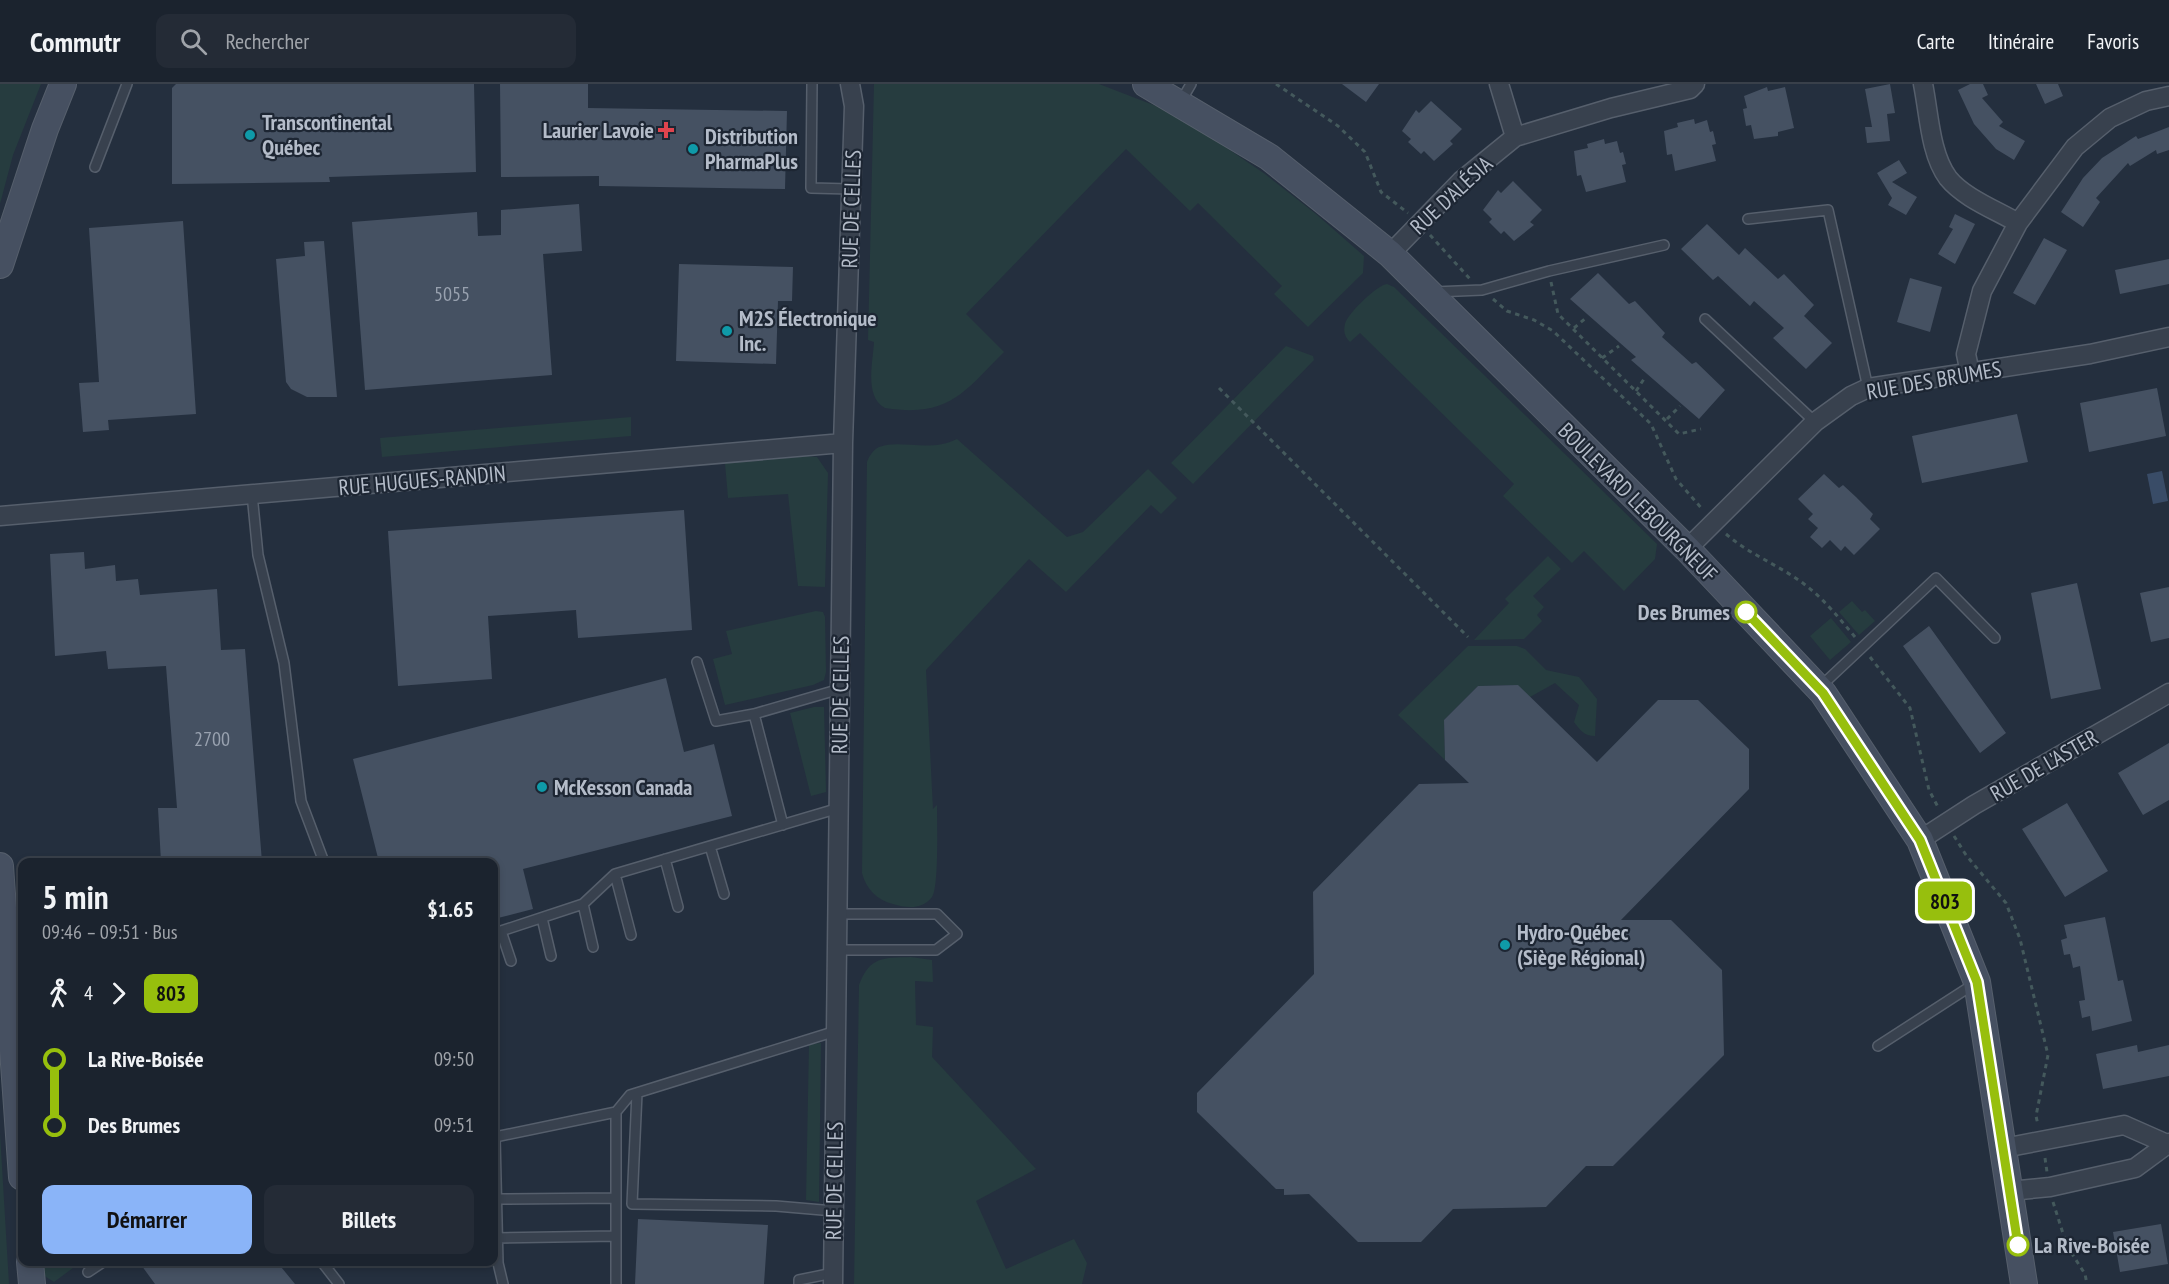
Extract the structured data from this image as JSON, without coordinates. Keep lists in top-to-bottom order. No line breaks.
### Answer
{"streets":{"main road":["BOULEVARD LEBOURGNEUF"],"street":["RUE D'ALÉSIA","RUE DE CELLES","RUE DES BRUMES","RUE HUGUES-RANDIN","RUE DE L'ASTER"]},"crossings":[["RUE D'ALÉSIA","BOULEVARD LEBOURGNEUF"],["RUE DE CELLES","RUE HUGUES-RANDIN"],["RUE DES BRUMES","BOULEVARD LEBOURGNEUF"],["BOULEVARD LEBOURGNEUF","RUE DE L'ASTER"]],"places":{"health":["Laurier Lavoie"],"other":["Transcontinental Québec","Distribution PharmaPlus","M2S Électronique Inc.","Des Brumes","McKesson Canada","Hydro-Québec (Siège Régional)","La Rive-Boisée"]},"lines":["bus line 803"],"house_numbers":["5055","2700"],"page":{"header":"Commutr","search":"Rechercher","nav":["Carte","Itinéraire","Favoris"],"on_map":"803","heading":["5 min","09:46 – 09:51 · Bus","$1.65"],"legs":["4","803"],"list":[{"name":"La Rive-Boisée","value":"09:50"},{"name":"Des Brumes","value":"09:51"}],"buttons":["Démarrer","Billets"]}}
